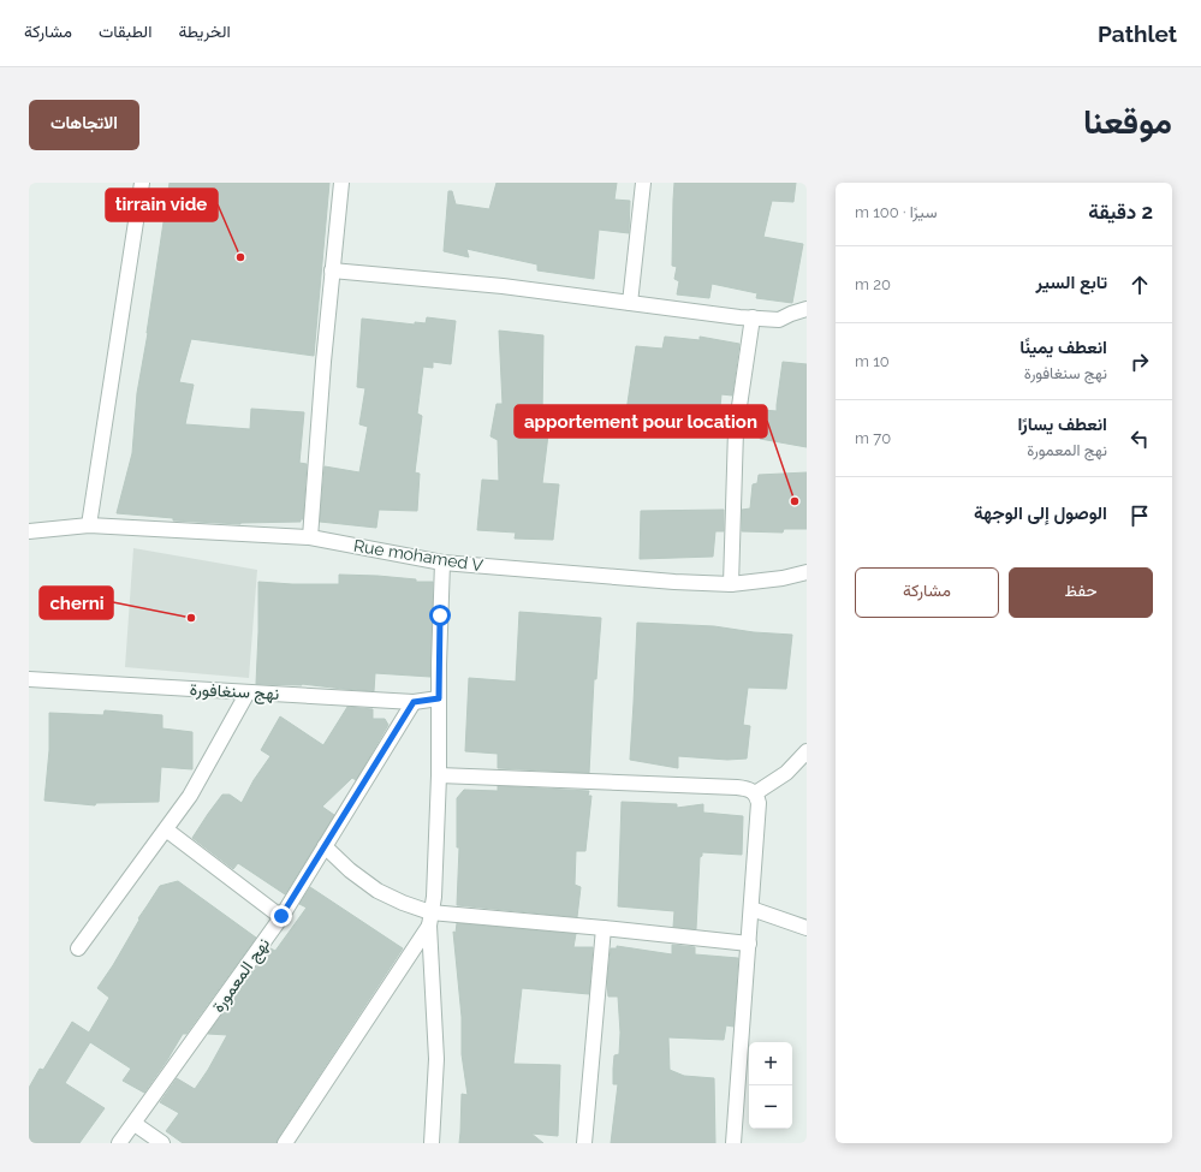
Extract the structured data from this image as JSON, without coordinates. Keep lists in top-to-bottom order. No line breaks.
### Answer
{"streets":{"street":["Rue mohamed V","نهج سنغافورة","نهج المعمورة"]},"crossings":[["نهج سنغافورة","نهج المعمورة"]],"places":["tirrain vide","apportement pour location","cherni"],"page":{"header":"Pathlet","nav":["الخريطة","الطبقات","مشاركة"],"title":"موقعنا","buttons":["الاتجاهات",["حفظ","مشاركة"]],"heading":["2 دقيقة","سيرًا · 100 m"],"list":[["تابع السير","20 m"],["انعطف يمينًا","نهج سنغافورة","10 m"],["انعطف يسارًا","نهج المعمورة","70 m"],"الوصول إلى الوجهة"],"map_buttons":["+","−"]}}
